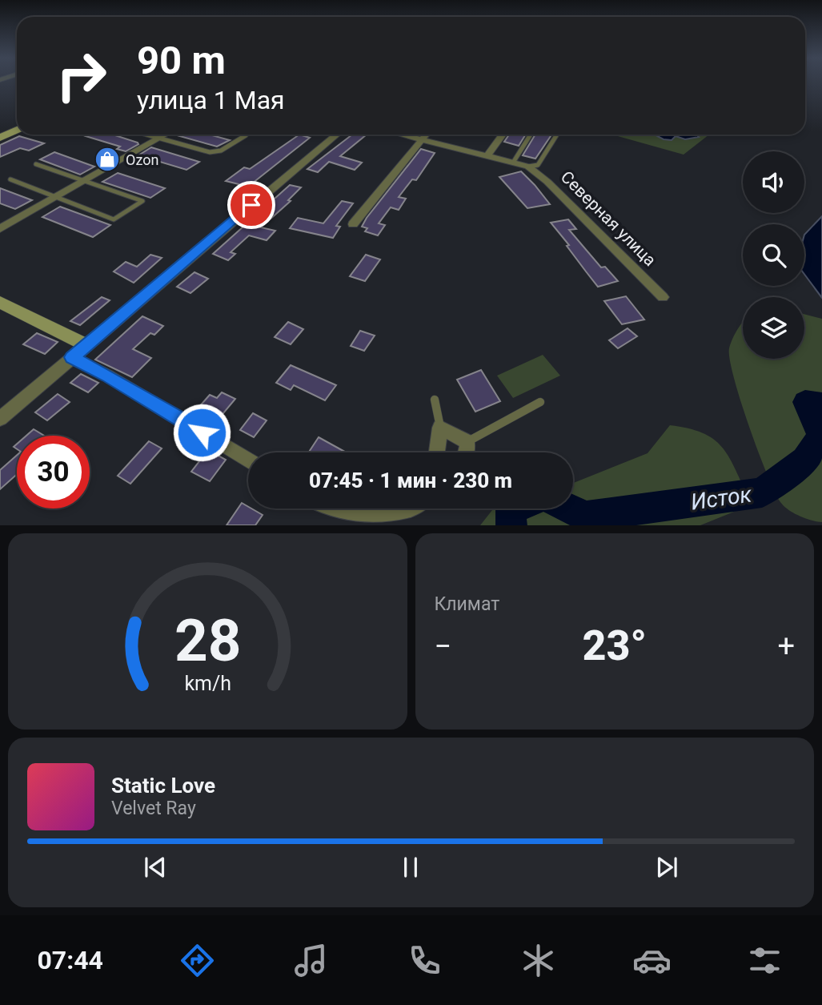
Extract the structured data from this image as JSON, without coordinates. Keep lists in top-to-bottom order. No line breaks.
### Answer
{"streets":{"street":["Северная улица"]},"water":["Исток"],"places":{"shop":["Ozon"]},"page":{"turn":["90 m","улица 1 Мая"],"limit":"30","trip":"07:45 · 1 мин · 230 m","tile":"Климат","heat":["−","23°","+"],"song":["Static Love","Velvet Ray"],"tabs":"07:44","gauge":["28","km/h"]}}
